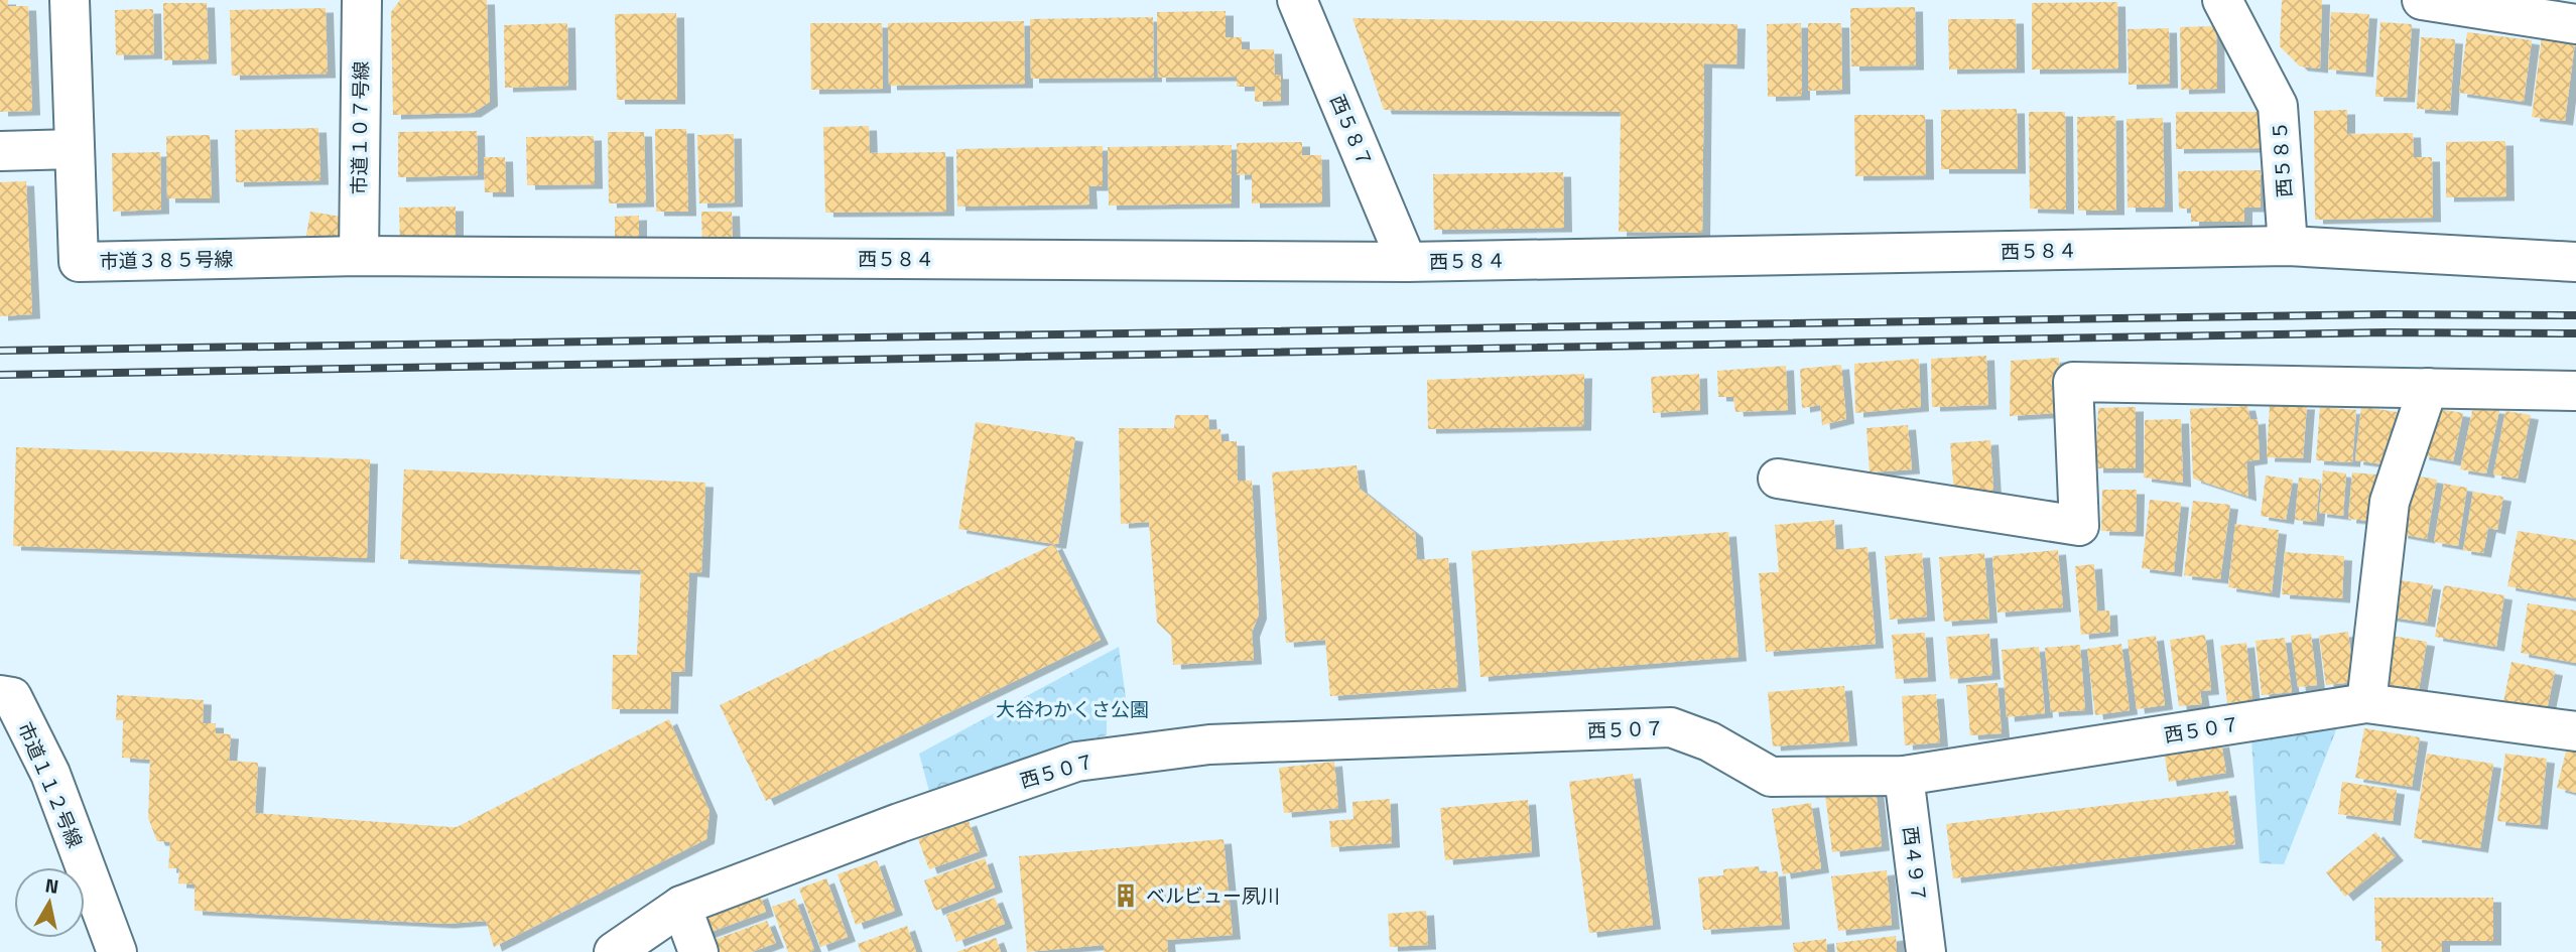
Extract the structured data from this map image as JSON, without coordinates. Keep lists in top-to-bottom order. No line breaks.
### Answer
{"streets":{"street":["市道１０７号線","西５８７","西５８５","西５８４","市道３８５号線","西５０７","市道１１２号線","西４９７"]},"crossings":[["市道１０７号線","西５８４"],["市道１０７号線","市道３８５号線"],["西５８７","西５８４"],["西５８５","西５８４"],["西５８４","市道３８５号線"],["西５０７","西４９７"]],"parks":["大谷わかくさ公園"],"places":{"building":["ベルビュー夙川"]},"north":"top"}
